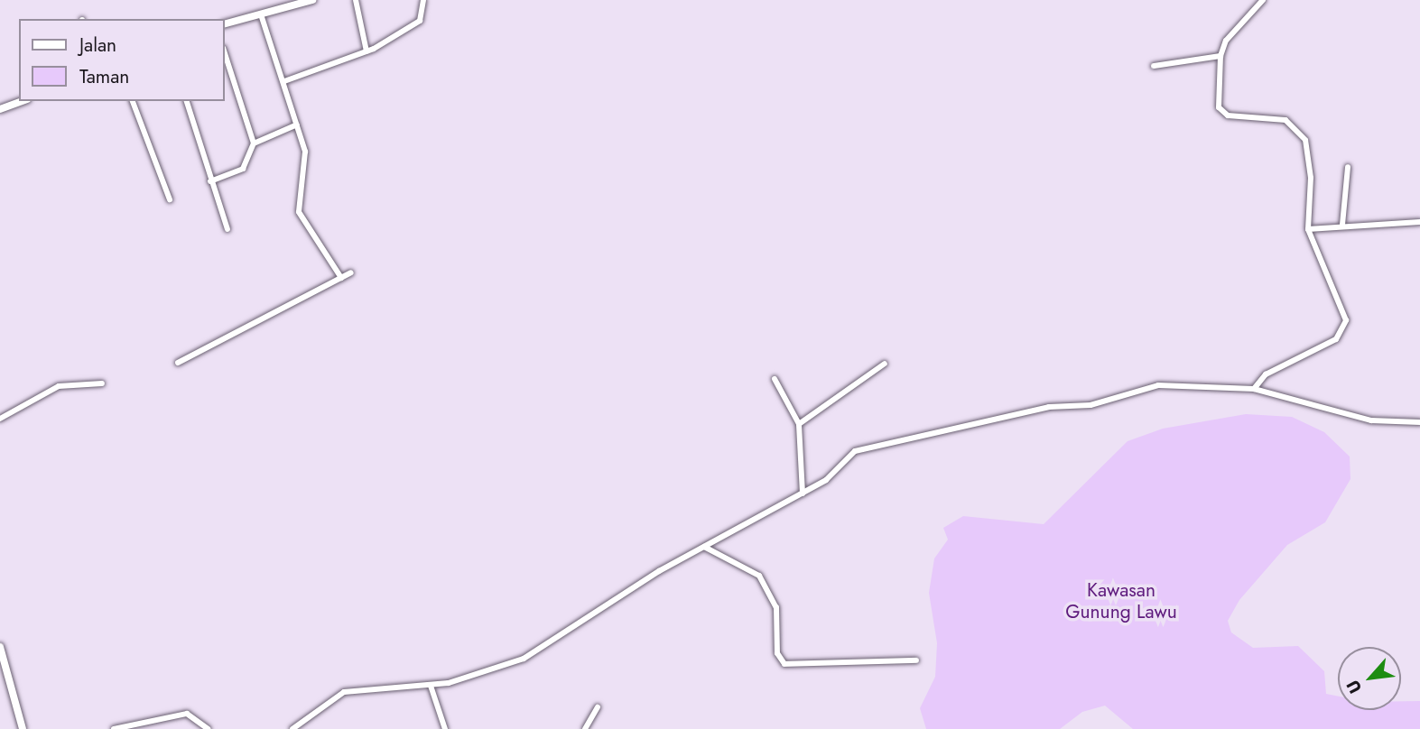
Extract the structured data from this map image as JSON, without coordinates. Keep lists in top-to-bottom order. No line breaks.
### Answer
{"parks":["Kawasan Gunung Lawu"],"legend":["Jalan","Taman"],"north":"bottom left"}
